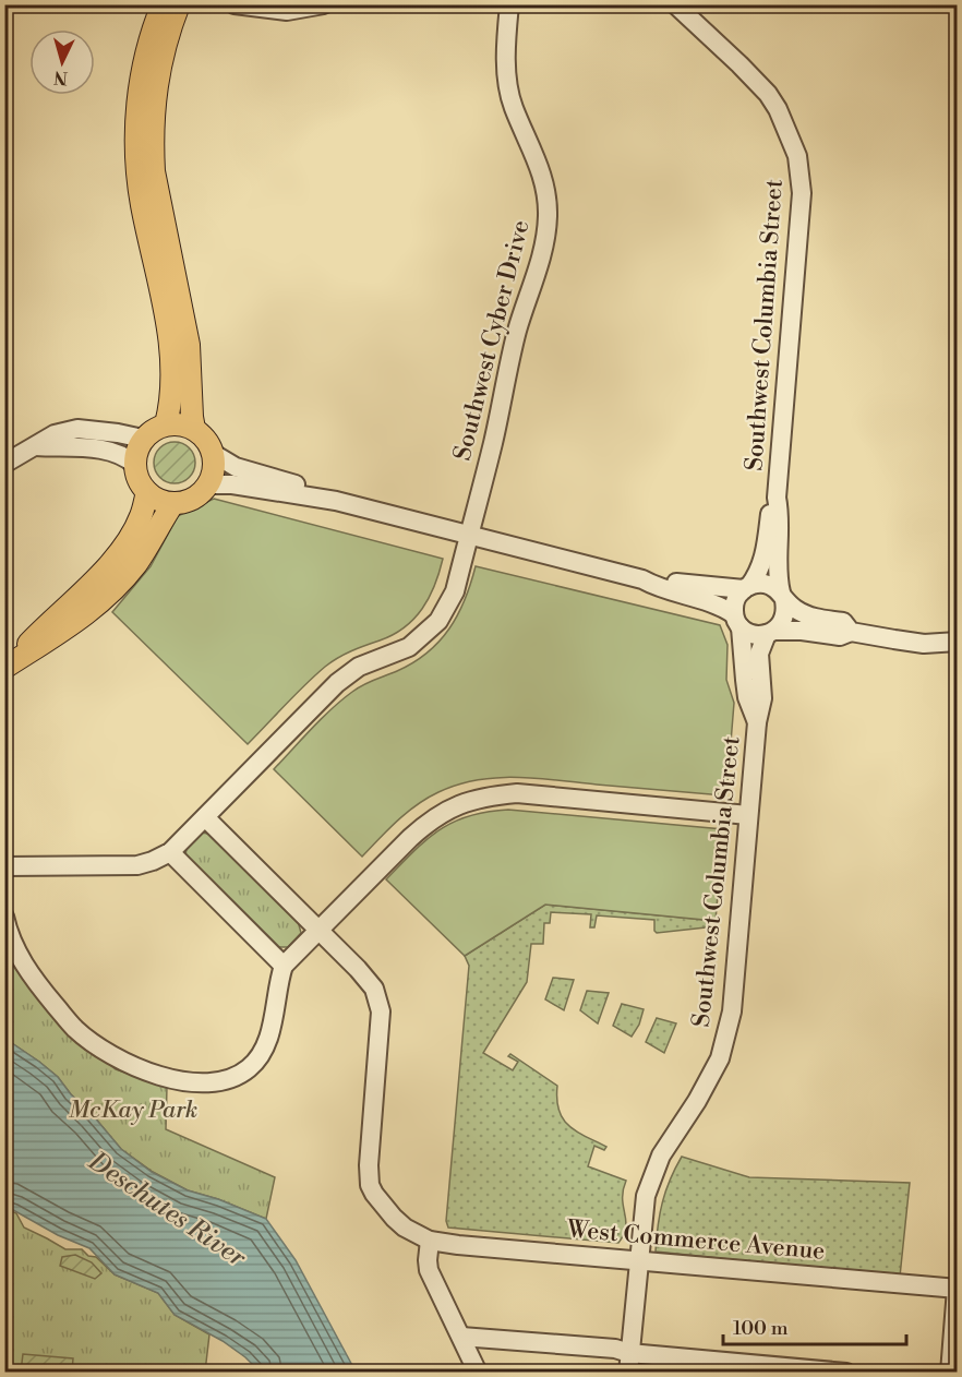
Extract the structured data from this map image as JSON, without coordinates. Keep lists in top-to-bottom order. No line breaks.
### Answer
{"streets":{"street":["Southwest Columbia Street","Southwest Cyber Drive","West Commerce Avenue"]},"crossings":[["Southwest Columbia Street","West Commerce Avenue"]],"water":["Deschutes River"],"parks":["McKay Park"],"scale_bar":"100 m","north":"bottom"}
